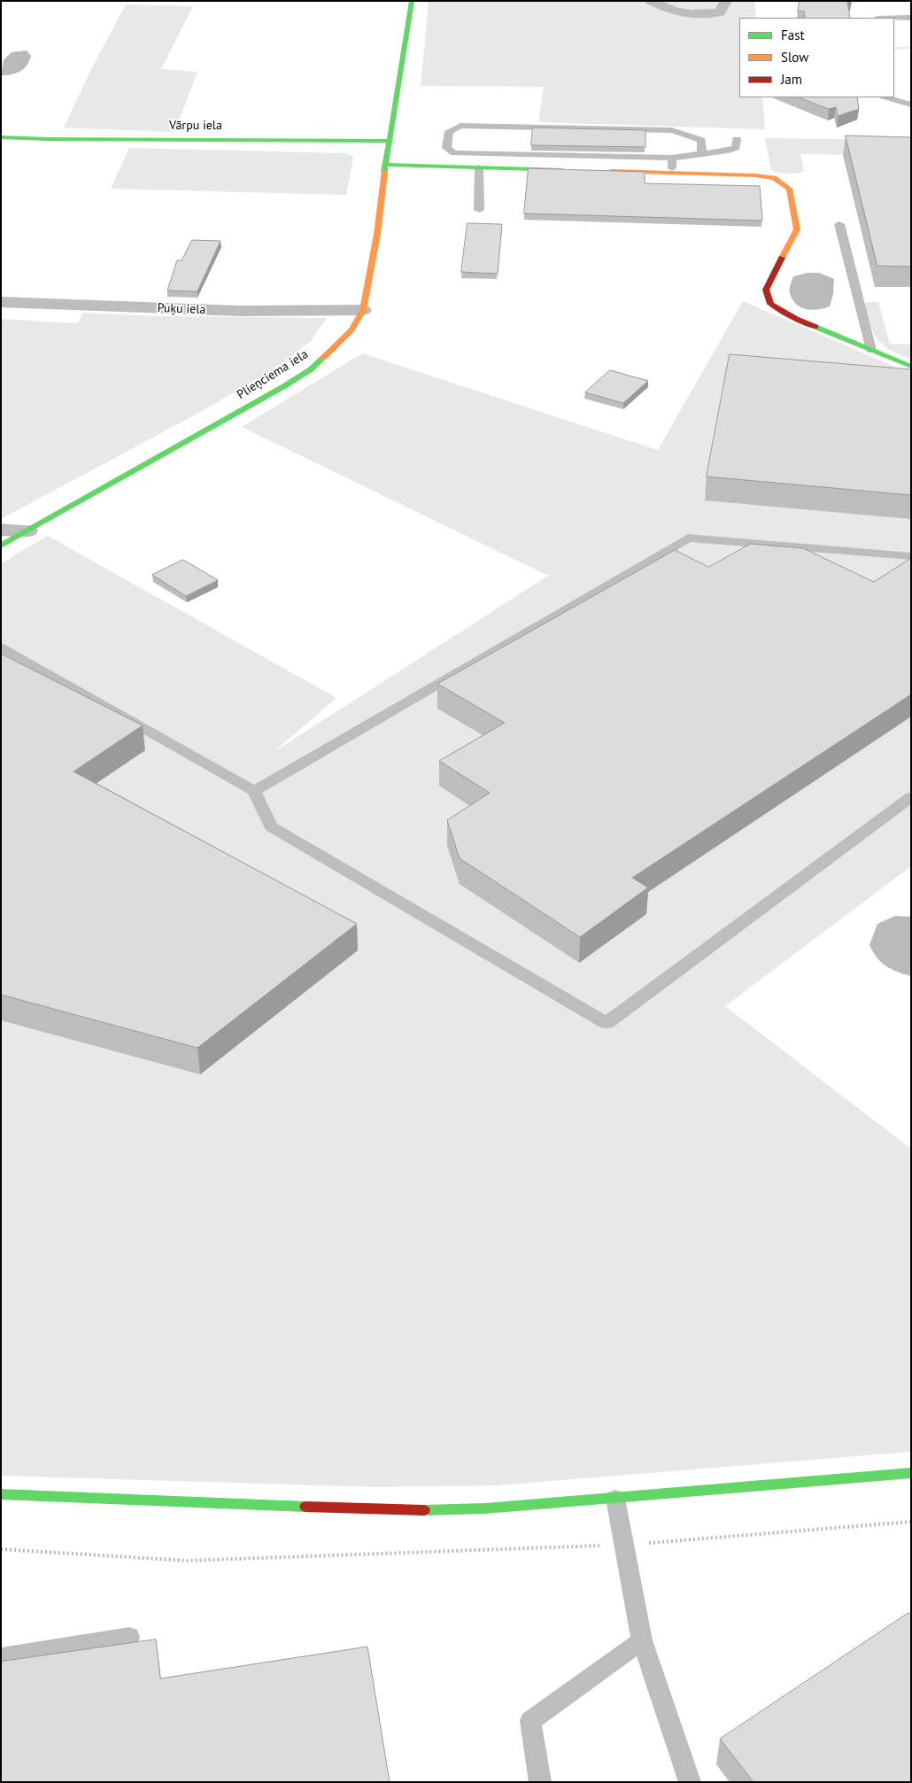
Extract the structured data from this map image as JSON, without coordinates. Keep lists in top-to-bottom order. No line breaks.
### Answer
{"streets":{"street":["Vārpu iela","Puķu iela","Plieņciema iela"]},"crossings":[["Vārpu iela","Plieņciema iela"],["Puķu iela","Plieņciema iela"]],"legend":["Fast","Slow","Jam"]}
